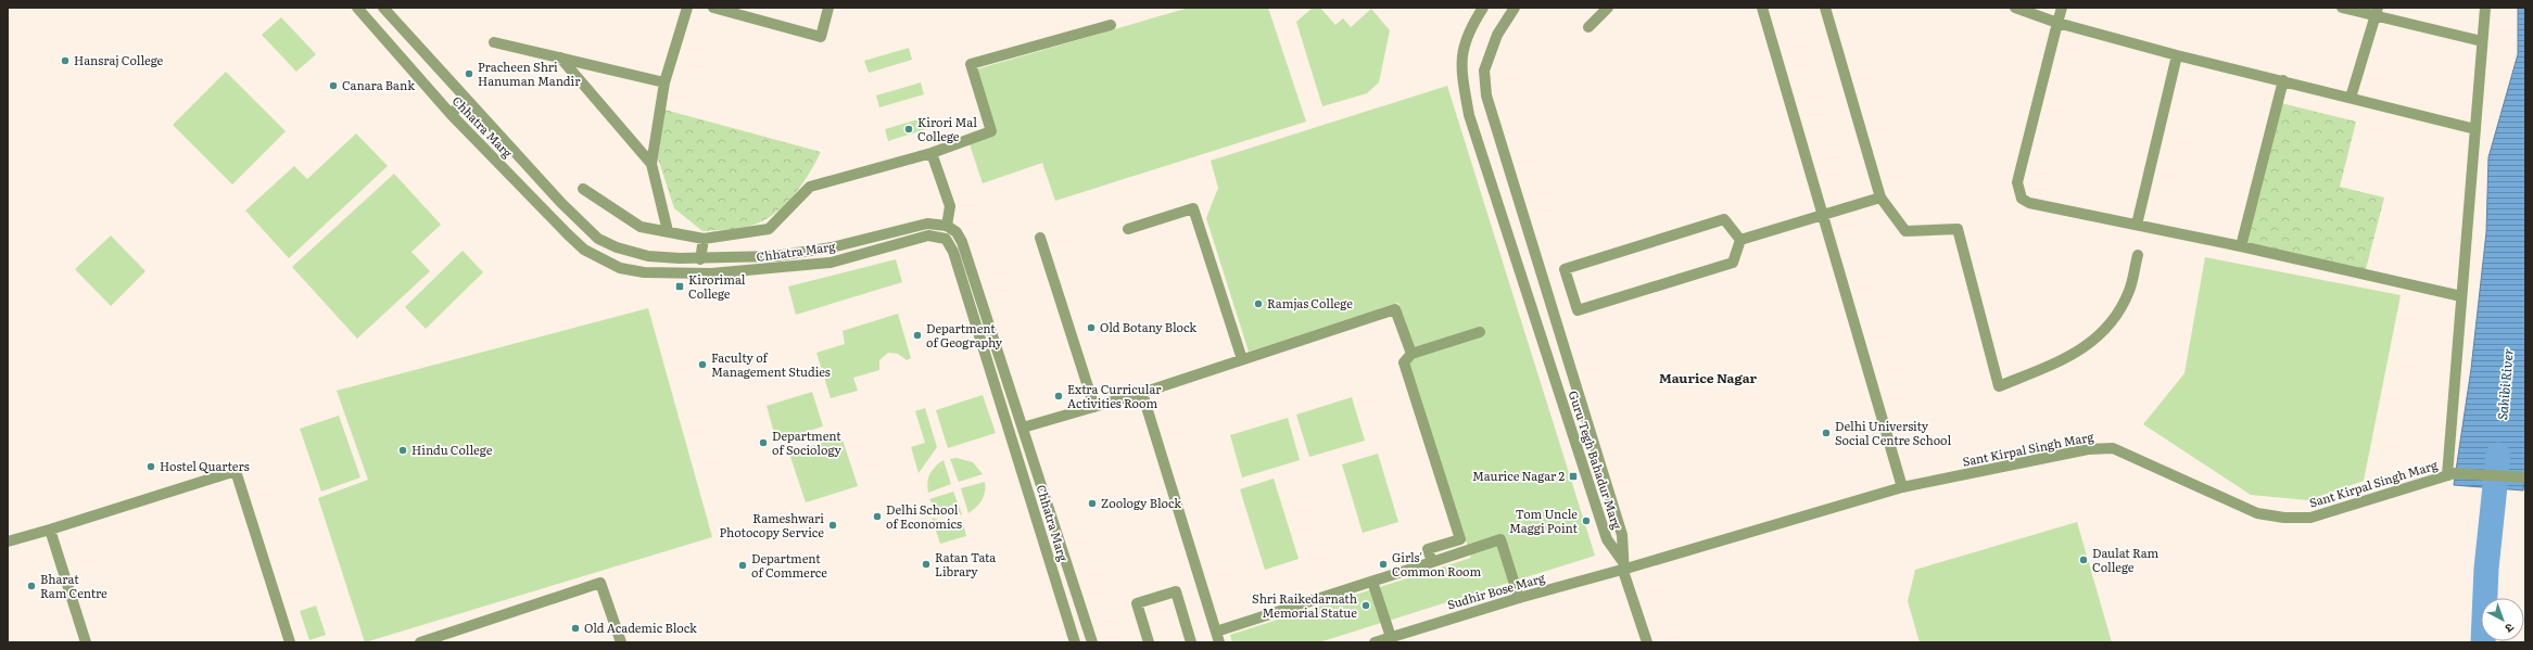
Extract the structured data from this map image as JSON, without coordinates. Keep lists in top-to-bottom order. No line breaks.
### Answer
{"streets":{"street":["Chhatra Marg","Sant Kirpal Singh Marg","Guru Tegh Bahadur Marg","Sudhir Bose Marg"]},"crossings":[["Sant Kirpal Singh Marg","Guru Tegh Bahadur Marg"],["Sant Kirpal Singh Marg","Sudhir Bose Marg"],["Guru Tegh Bahadur Marg","Sudhir Bose Marg"]],"districts":["Maurice Nagar"],"water":["Sahibi River"],"places":{"other":["Hansraj College","Pracheen Shri Hanuman Mandir","Canara Bank","Kirori Mal College","Ramjas College","Old Botany Block","Department of Geography","Faculty of Management Studies","Extra Curricular Activities Room","Delhi University Social Centre School","Department of Sociology","Hindu College","Hostel Quarters","Zoology Block","Delhi School of Economics","Tom Uncle Maggi Point","Rameshwari Photocopy Service","Daulat Ram College","Ratan Tata Library","Girls' Common Room","Department of Commerce","Bharat Ram Centre","Shri Raikedarnath Memorial Statue","Old Academic Block"],"transit":["Kirorimal College","Maurice Nagar 2"]},"north":"bottom right"}
